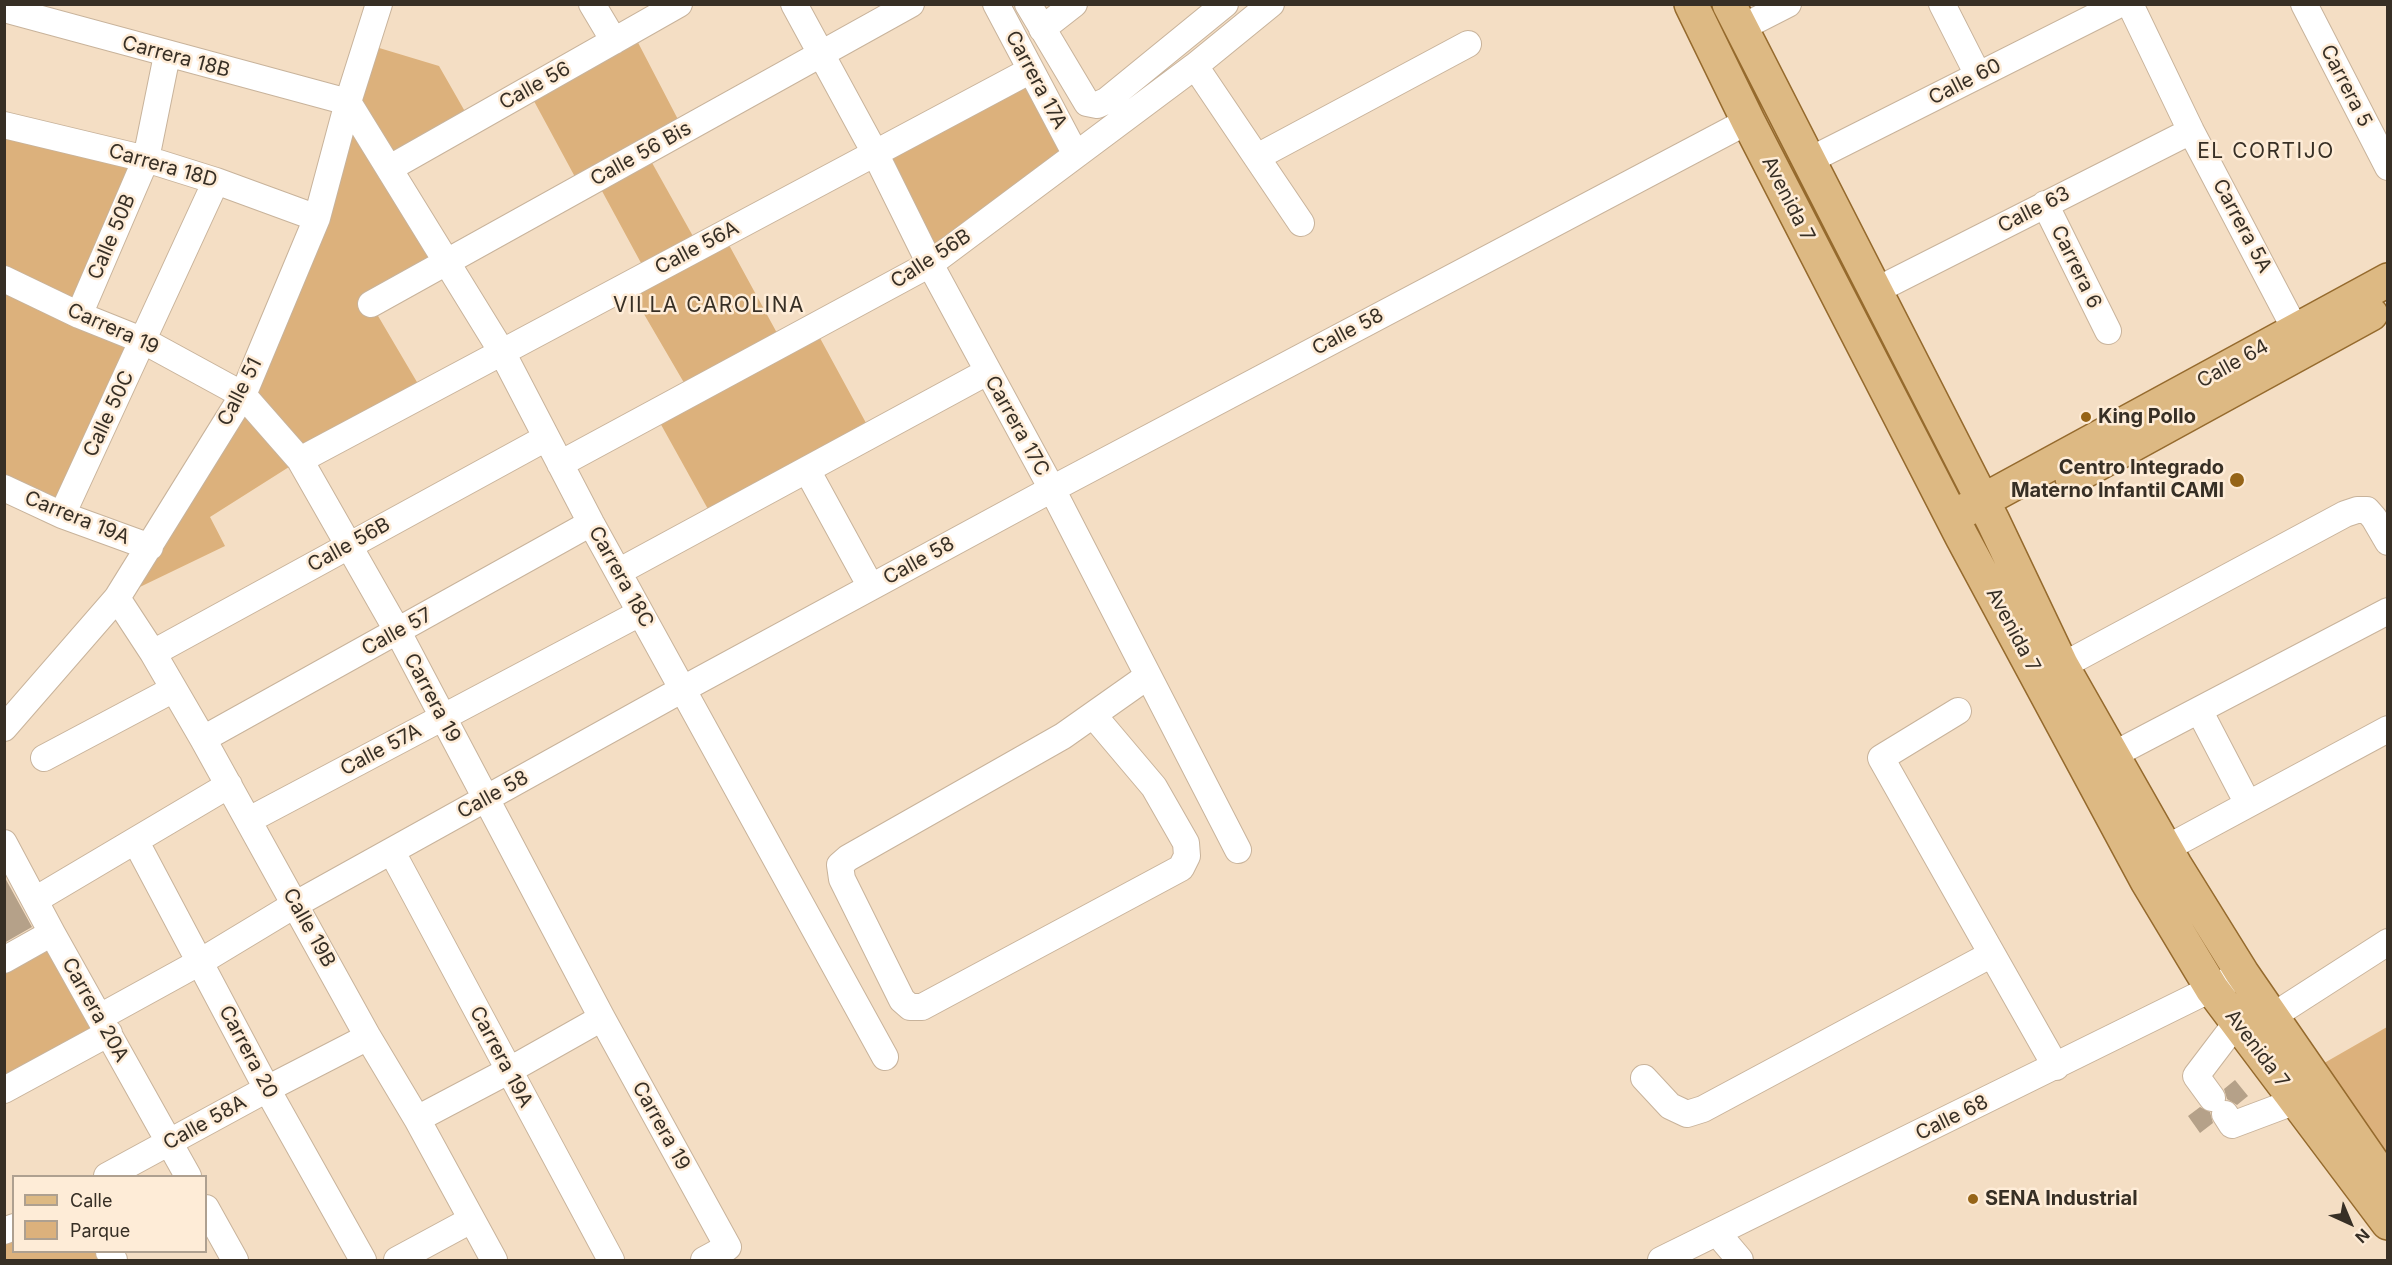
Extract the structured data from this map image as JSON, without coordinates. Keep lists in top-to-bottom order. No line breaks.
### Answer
{"streets":{"main road":["Avenida 7","Calle 64"],"street":["Carrera 18B","Carrera 17A","Calle 60","Calle 56","Carrera 5","Calle 56 Bis","Carrera 18D","Calle 63","Carrera 5A","Calle 50B","Calle 56A","Calle 56B","Carrera 6","Carrera 19","Calle 58","Calle 51","Calle 50C","Carrera 17C","Carrera 19A","Carrera 18C","Calle 57","Calle 57A","Calle 19B","Carrera 20A","Carrera 20","Calle 68","Calle 58A"]},"crossings":[["Carrera 18B","Calle 50B"],["Carrera 18B","Calle 51"],["Carrera 18B","Carrera 18C"],["Carrera 17A","Calle 56A"],["Carrera 17A","Calle 56B"],["Calle 60","Avenida 7"],["Calle 56","Carrera 18C"],["Calle 56 Bis","Carrera 17C"],["Calle 56 Bis","Carrera 18C"],["Carrera 18D","Calle 50B"],["Carrera 18D","Calle 51"],["Carrera 18D","Calle 50C"],["Avenida 7","Calle 63"],["Avenida 7","Calle 58"],["Avenida 7","Calle 64"],["Avenida 7","Calle 68"],["Calle 63","Carrera 5A"],["Calle 63","Carrera 6"],["Carrera 5A","Calle 64"],["Calle 50B","Carrera 19"],["Calle 56A","Carrera 19"],["Calle 56A","Carrera 17C"],["Calle 56A","Carrera 18C"],["Calle 56B","Carrera 19"],["Calle 56B","Carrera 17C"],["Calle 56B","Carrera 18C"],["Calle 56B","Calle 19B"],["Carrera 19","Calle 58"],["Carrera 19","Calle 51"],["Carrera 19","Calle 50C"],["Carrera 19","Calle 57"],["Carrera 19","Calle 57A"],["Calle 58","Carrera 17C"],["Calle 58","Carrera 19A"],["Calle 58","Carrera 18C"],["Calle 58","Calle 19B"],["Calle 58","Carrera 20A"],["Calle 58","Carrera 20"],["Calle 51","Carrera 19A"],["Calle 51","Carrera 18C"],["Calle 51","Calle 19B"],["Calle 50C","Carrera 19A"],["Carrera 18C","Calle 57"],["Carrera 18C","Calle 57A"],["Calle 57","Calle 19B"],["Calle 57A","Calle 19B"],["Calle 19B","Calle 58A"],["Carrera 20A","Calle 58A"],["Carrera 20","Calle 58A"]],"districts":["EL CORTIJO","VILLA CAROLINA"],"places":["King Pollo","Centro Integrado Materno Infantil CAMI","SENA Industrial"],"legend":["Calle","Parque"],"north":"bottom right"}
